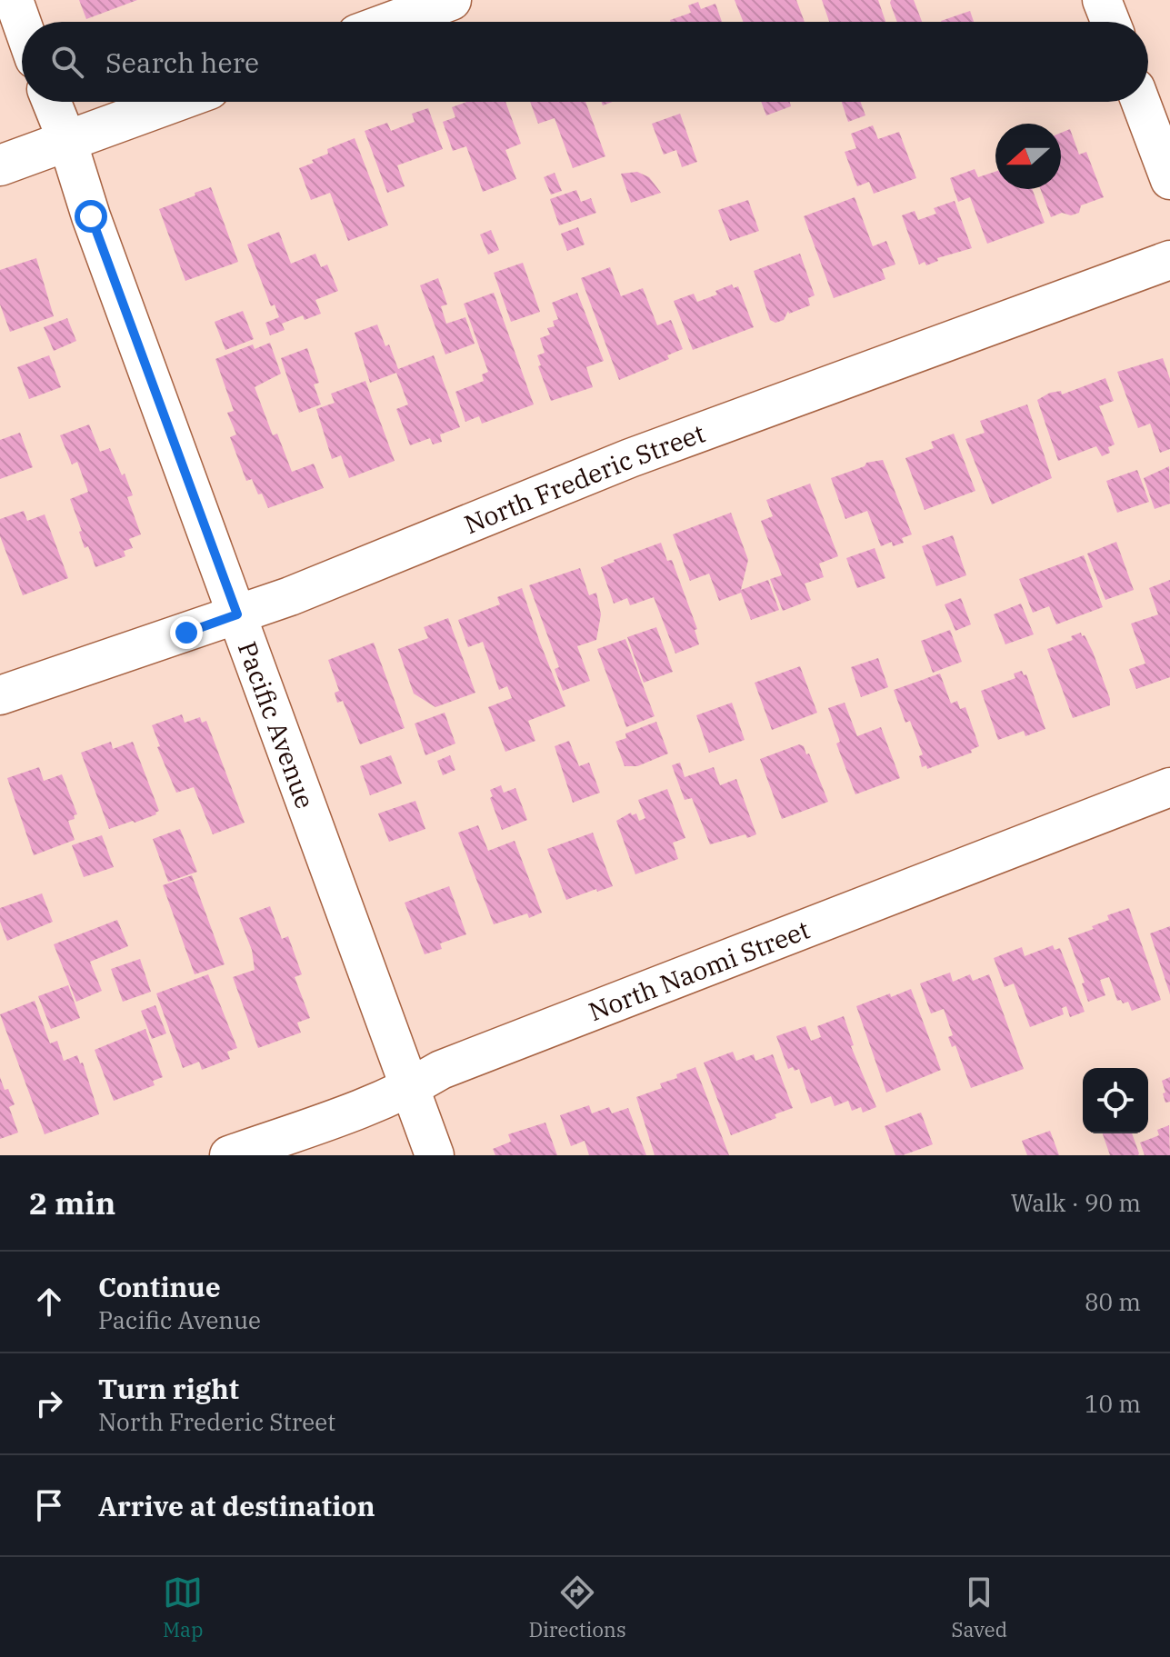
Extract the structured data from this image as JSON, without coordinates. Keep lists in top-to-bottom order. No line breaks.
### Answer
{"streets":{"street":["North Frederic Street","Pacific Avenue","North Naomi Street"]},"crossings":[["North Frederic Street","Pacific Avenue"],["Pacific Avenue","North Naomi Street"]],"north":"left","page":{"search":"Search here","heading":["2 min","Walk · 90 m"],"list":[["Continue","Pacific Avenue","80 m"],["Turn right","North Frederic Street","10 m"],"Arrive at destination"],"nav":["Map","Directions","Saved"]}}
